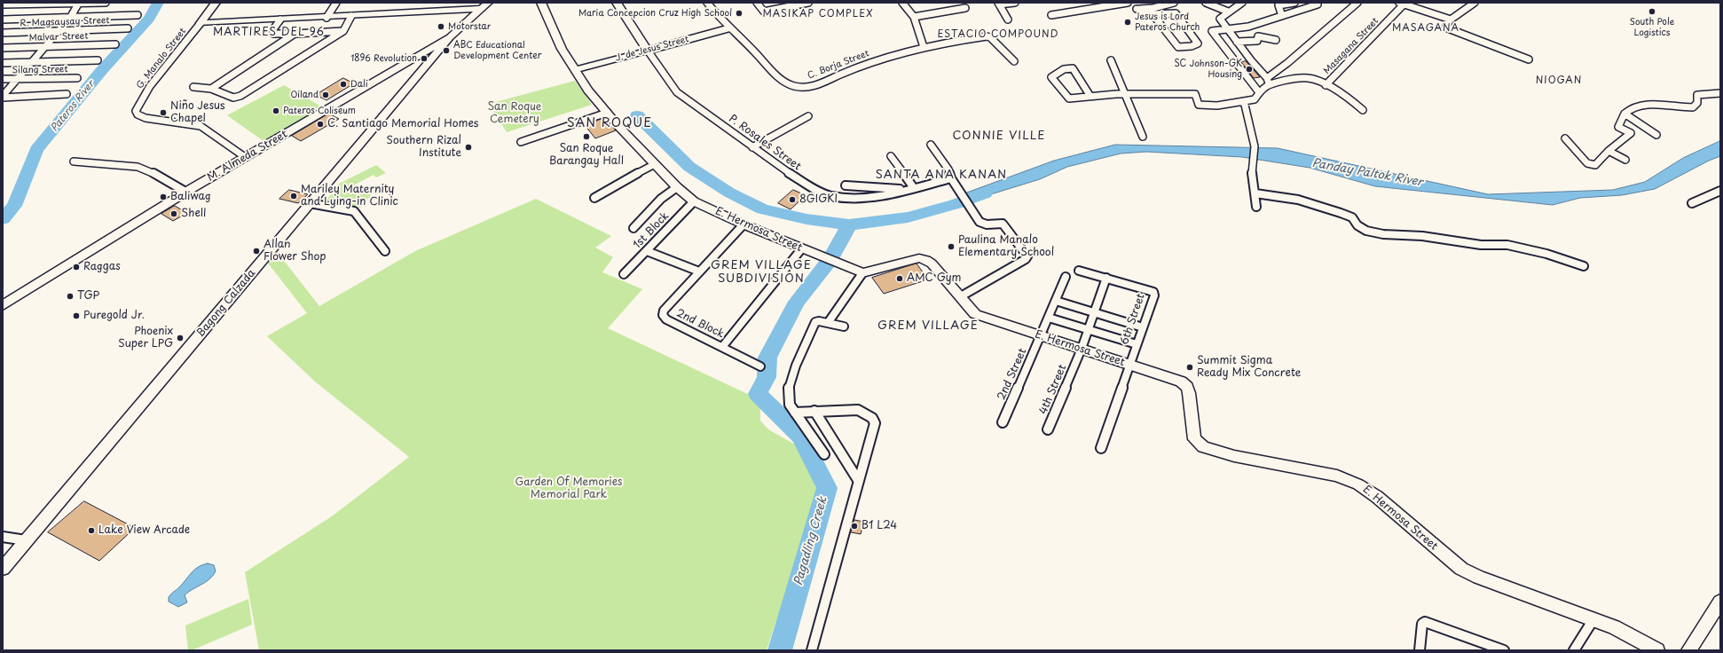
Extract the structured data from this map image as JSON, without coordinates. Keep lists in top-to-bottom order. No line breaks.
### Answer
{"streets":{"street":["R. Magsaysay Street","Malvar Street","Masagana Street","J. de Jesus Street","G. Manalo Street","C. Borja Street","Silang Street","P. Rosales Street","M. Almeda Street","E. Hermosa Street","1st Block","Bagong Calzada","6th Street","2nd Block","2nd Street","4th Street"]},"crossings":[["J. de Jesus Street","C. Borja Street"],["J. de Jesus Street","P. Rosales Street"],["J. de Jesus Street","E. Hermosa Street"],["G. Manalo Street","M. Almeda Street"],["M. Almeda Street","Bagong Calzada"],["E. Hermosa Street","1st Block"],["E. Hermosa Street","6th Street"],["E. Hermosa Street","2nd Block"],["E. Hermosa Street","2nd Street"],["E. Hermosa Street","4th Street"],["6th Street","4th Street"]],"districts":["MASIKAP COMPLEX","MASAGANA","MARTIRES DEL 96","ESTACIO COMPOUND","NIOGAN","SAN ROQUE","CONNIE VILLE","SANTA ANA KANAN","GREM VILLAGE SUBDIVISION","GREM VILLAGE"],"water":["Pateros River","Panday Paltok River","Pagadling Creek"],"parks":["San Roque Cemetery","Garden Of Memories Memorial Park"],"places":["South Pole Logistics","Maria Concepcion Cruz High School","Jesus is Lord Pateros Church","Motorstar","ABC Educational Development Center","1896 Revolution","SC Johnson-GK Housing","Dali","Oiland","Pateros Coliseum","Niño Jesus Chapel","C. Santiago Memorial Homes","San Roque Barangay Hall","Southern Rizal Institute","Mariley Maternity and Lying-in Clinic","Baliwag","8GIGKI","Shell","Paulina Manalo Elementary School","Allan Flower Shop","Raggas","AMC Gym","TGP","Puregold Jr.","Phoenix Super LPG","Summit Sigma Ready Mix Concrete","B1 L24","Lake View Arcade"]}
